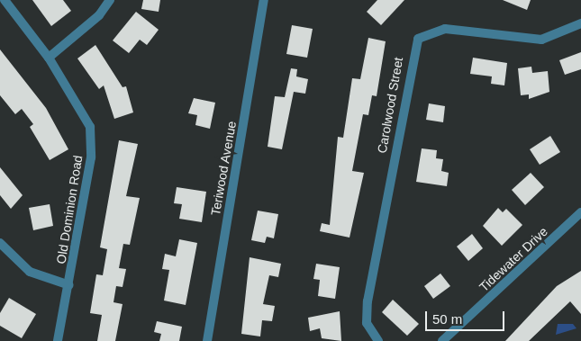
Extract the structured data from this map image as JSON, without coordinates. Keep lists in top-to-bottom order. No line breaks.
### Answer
{"streets":{"street":["Carolwood Street","Teriwood Avenue","Old Dominion Road","Tidewater Drive"]},"scale_bar":"50 m"}
